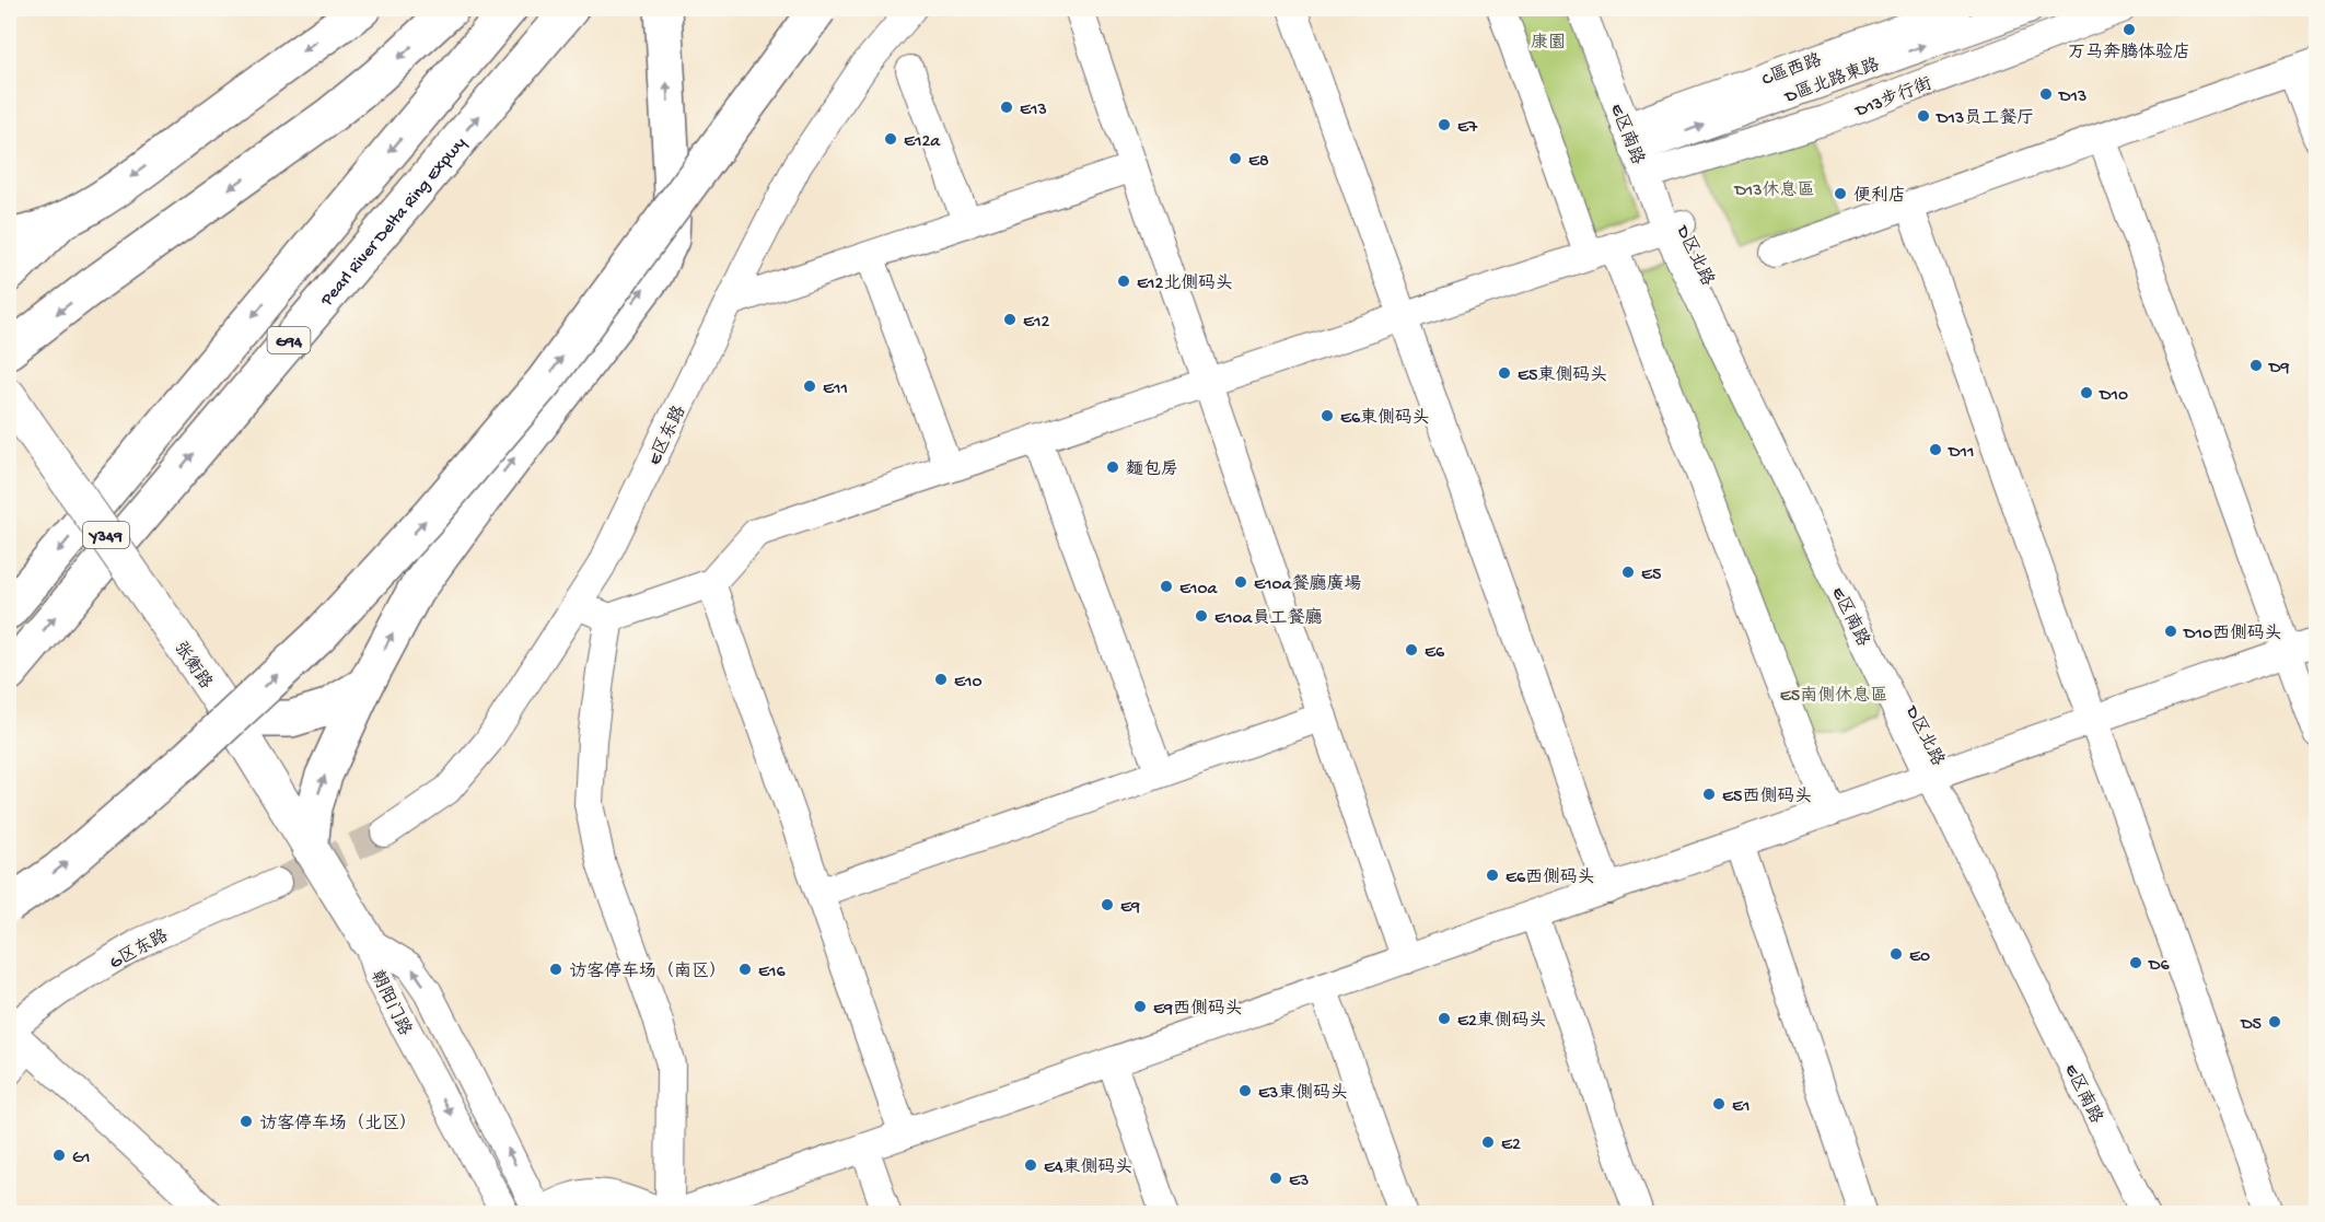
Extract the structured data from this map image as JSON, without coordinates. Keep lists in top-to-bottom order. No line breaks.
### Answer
{"streets":{"highway":["Pearl River Delta Ring Expwy","G94"],"main road":["Y349","张衡路"],"street":["C區西路","D區北路東路","D13步行街","E区南路","D区北路","E区东路","G区东路","朝阳门路"]},"crossings":[["C區西路","D區北路東路"],["C區西路","E区南路"],["C區西路","D区北路"],["D區北路東路","E区南路"],["D區北路東路","D区北路"],["D13步行街","D区北路"],["E区南路","D区北路"],["张衡路","朝阳门路"]],"parks":["康園","D13休息區","E5南側休息區"],"places":["万马奔腾体验店","D13","E13","D13员工餐厅","E7","E12a","E8","便利店","E12北側码头","E12","D9","E5東側码头","E11","D10","E6東側码头","D11","麵包房","E5","E10a餐廳廣場","E10a","E10a員工餐廳","D10西側码头","E6","E10","E5西側码头","E6西側码头","E9","E0","D6","访客停车场（南区）","E16","E9西側码头","E2東側码头","D5","E3東側码头","E1","访客停车场（北区）","E2","G1","E4東側码头","E3"]}
